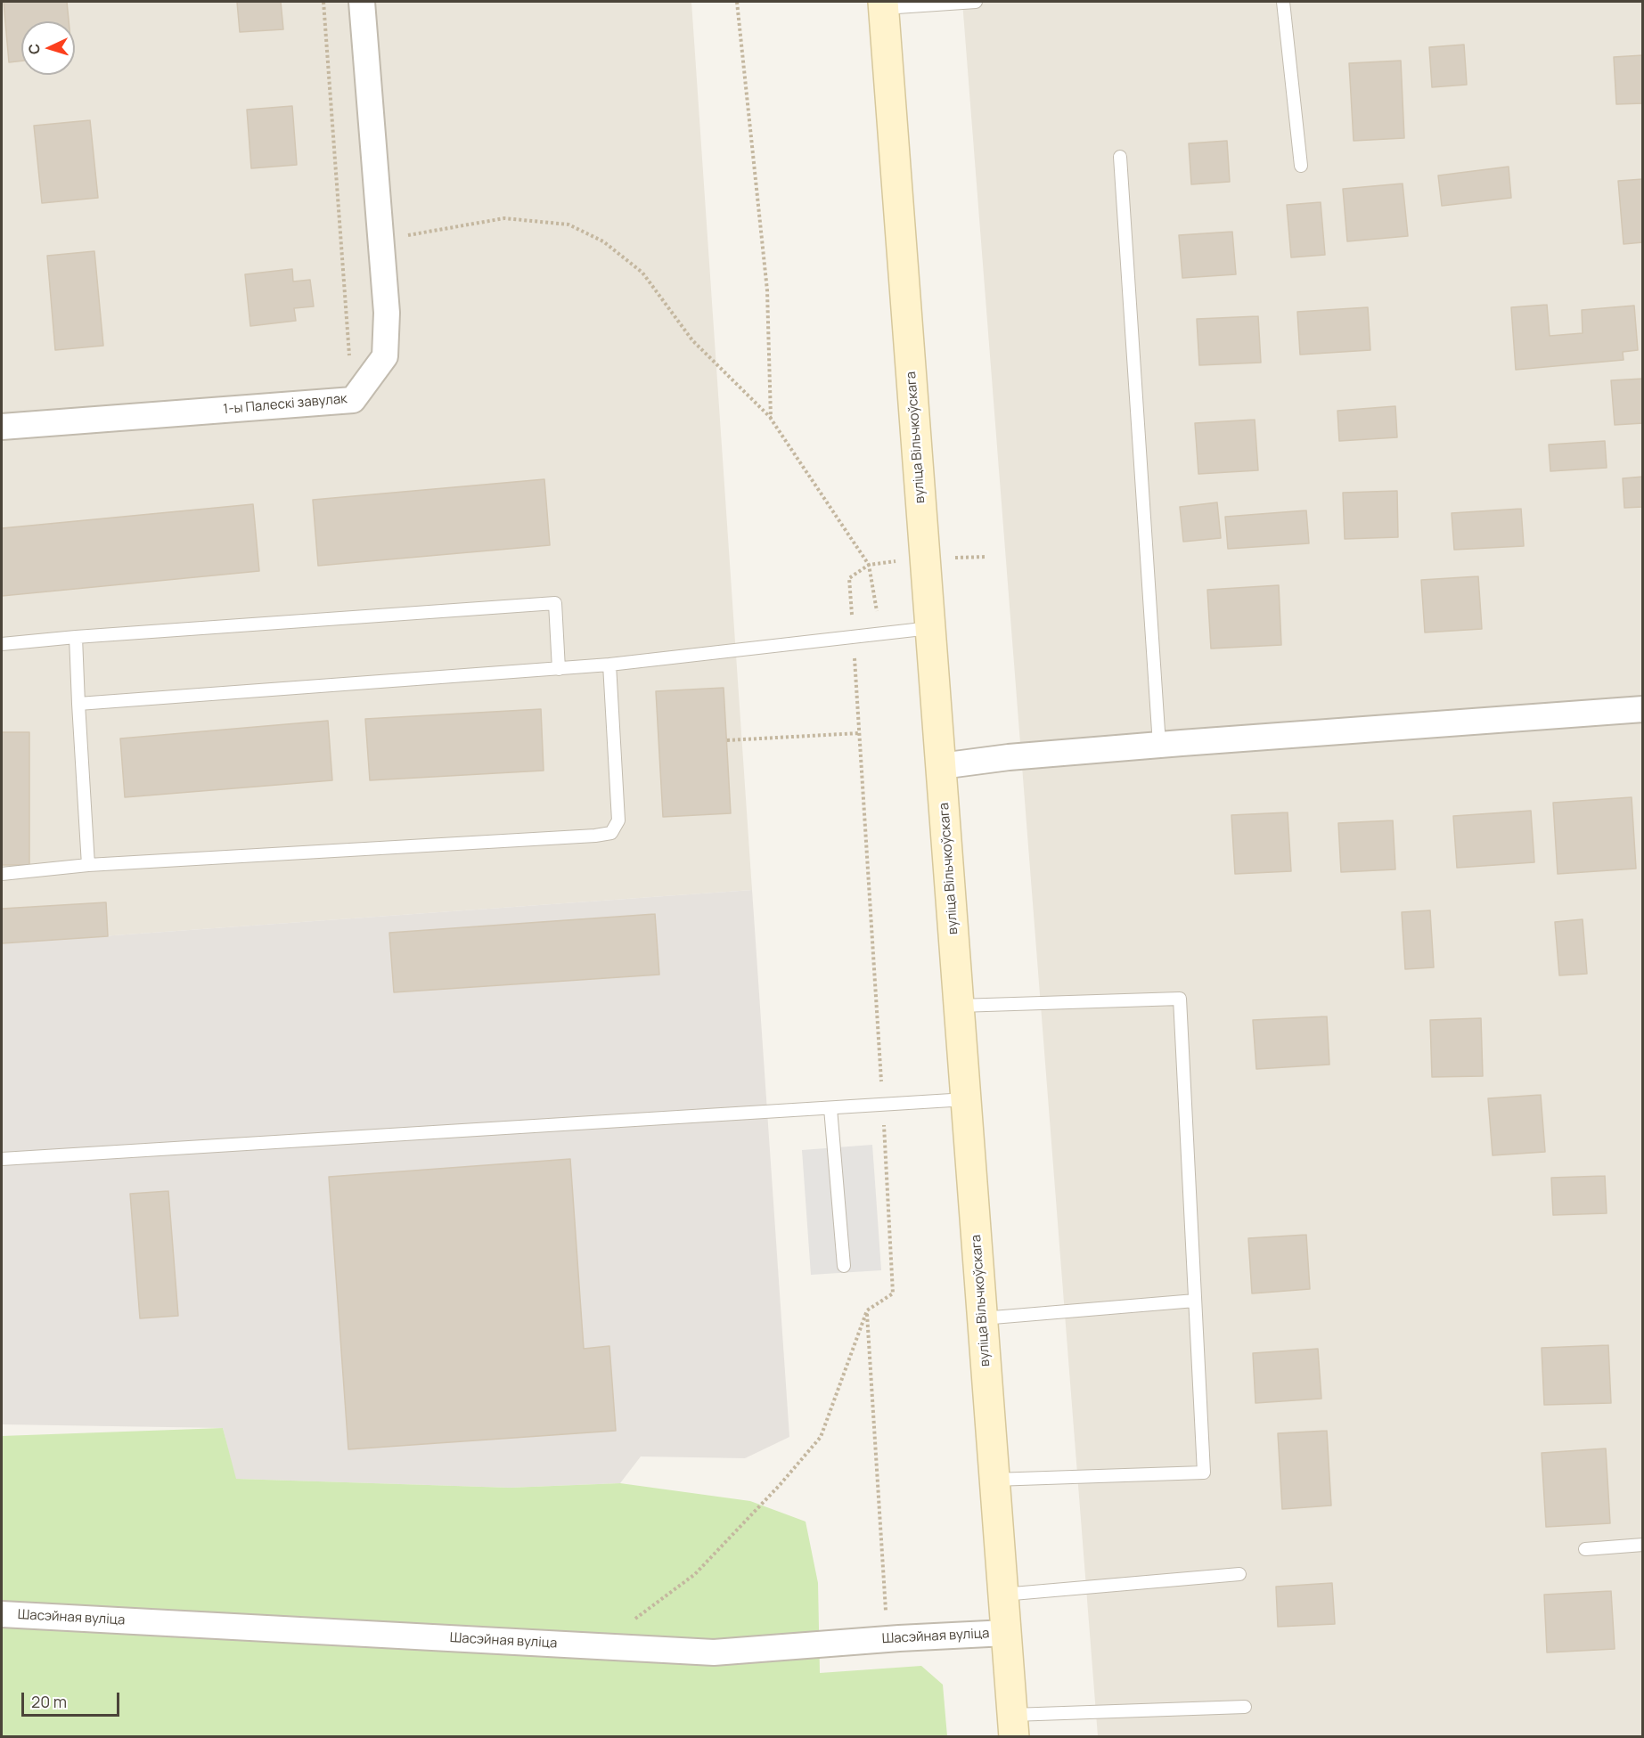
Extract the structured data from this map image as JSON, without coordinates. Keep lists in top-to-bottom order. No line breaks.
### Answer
{"streets":{"main road":["вуліца Вільчкоўскага"],"street":["1-ы Палескі завулак","Шасэйная вуліца"]},"crossings":[["вуліца Вільчкоўскага","Шасэйная вуліца"]],"scale_bar":"20 m","north":"left"}
